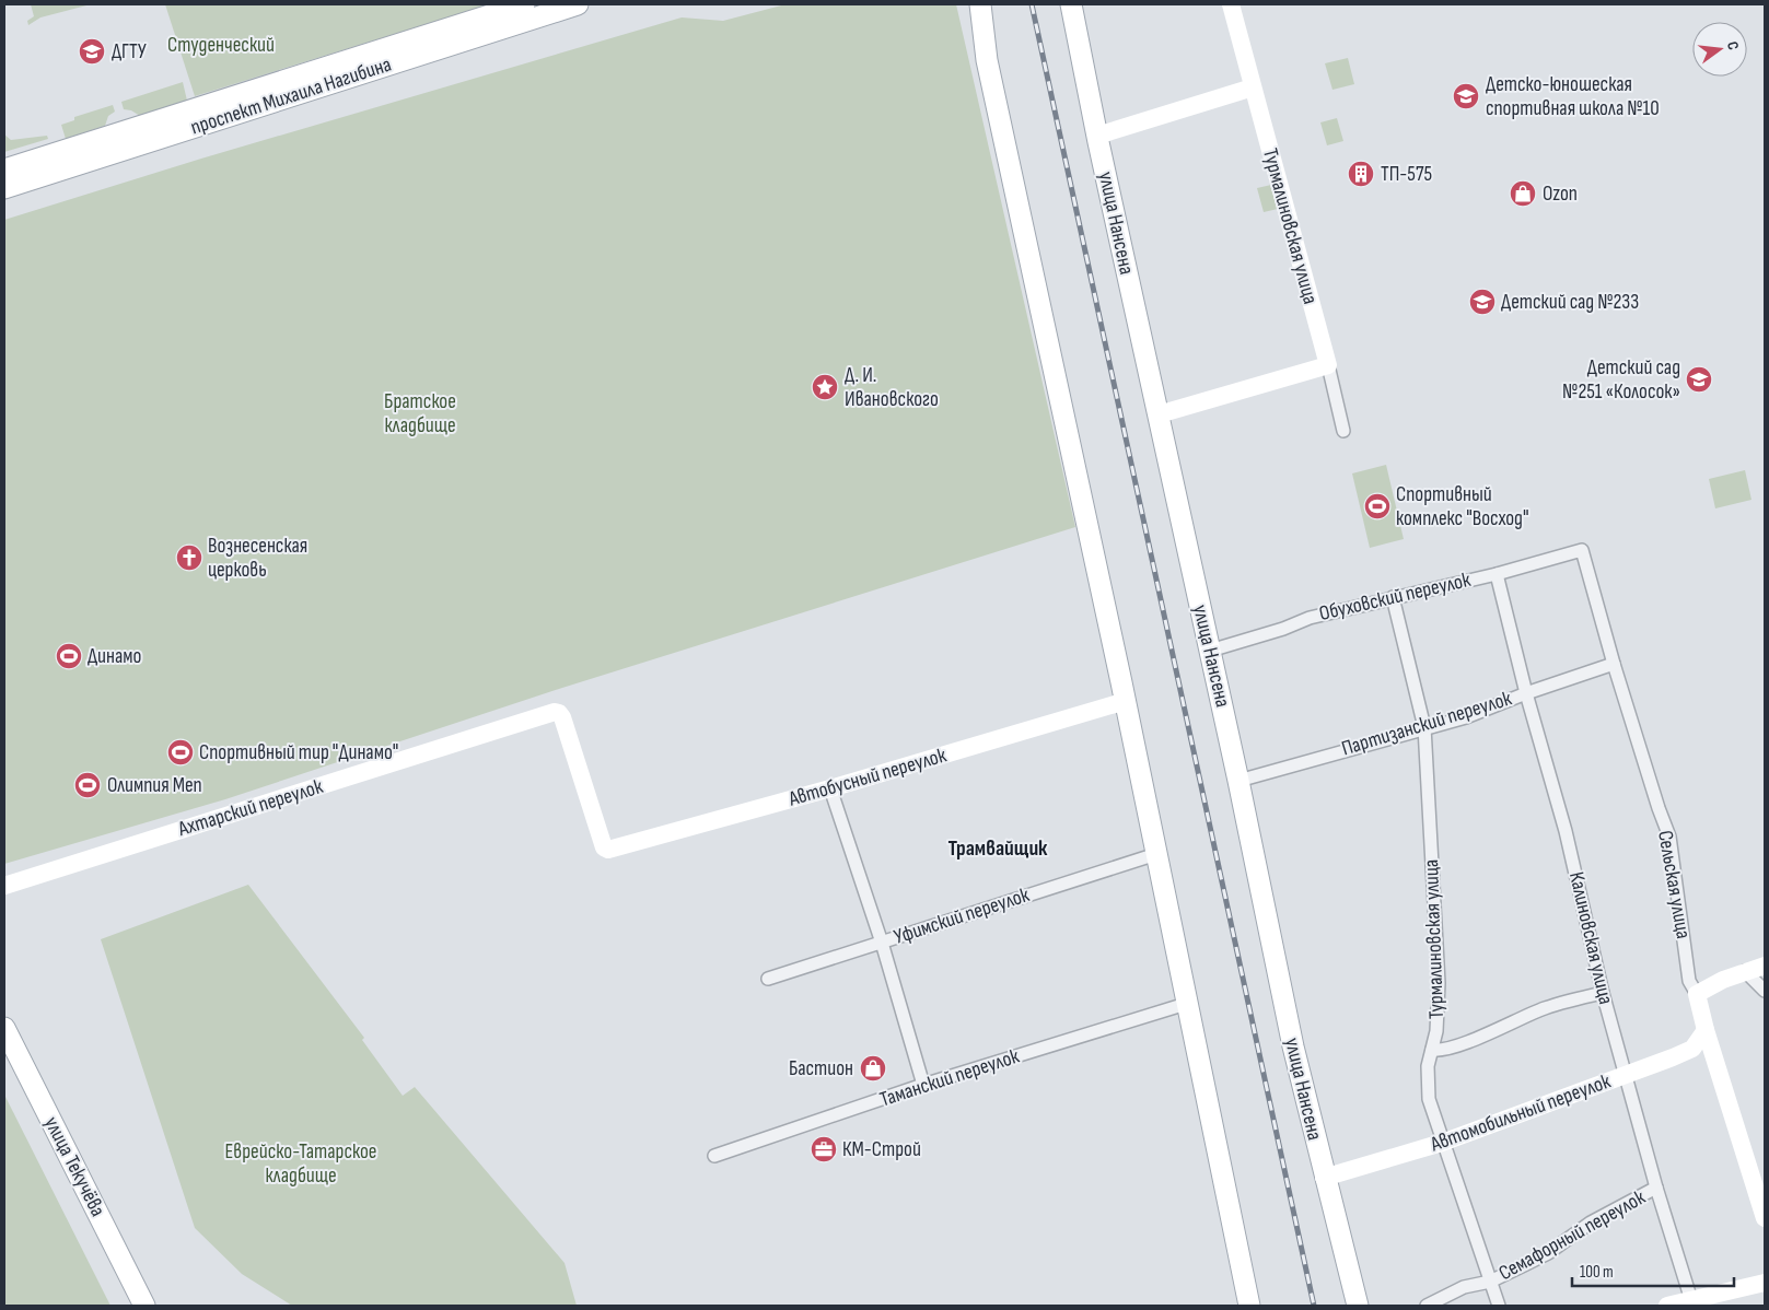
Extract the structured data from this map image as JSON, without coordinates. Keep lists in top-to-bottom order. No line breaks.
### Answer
{"streets":{"main road":["проспект Михаила Нагибина","улица Нансена","улица Текучёва"],"street":["Турмалиновская улица","Обуховский переулок","Партизанский переулок","Автобусный переулок","Ахтарский переулок","Сельская улица","Уфимский переулок","Калиновская улица","Таманский переулок","Автомобильный переулок","Семафорный переулок"]},"crossings":[["улица Нансена","Обуховский переулок"],["улица Нансена","Партизанский переулок"],["улица Нансена","Автомобильный переулок"],["Турмалиновская улица","Обуховский переулок"],["Турмалиновская улица","Партизанский переулок"],["Турмалиновская улица","Автомобильный переулок"],["Турмалиновская улица","Семафорный переулок"],["Обуховский переулок","Сельская улица"],["Обуховский переулок","Калиновская улица"],["Партизанский переулок","Сельская улица"],["Партизанский переулок","Калиновская улица"],["Автобусный переулок","Ахтарский переулок"],["Сельская улица","Автомобильный переулок"],["Калиновская улица","Автомобильный переулок"],["Калиновская улица","Семафорный переулок"]],"districts":["Трамвайщик"],"parks":["Студенческий","Братское кладбище","Еврейско-Татарское кладбище"],"places":{"school or university":["ДГТУ","Детско-юношеская спортивная школа №10","Детский сад №233","Детский сад №251 «Колосок»"],"building":["ТП-575"],"shop":["Ozon","Бастион"],"place":["Д. И. Ивановского"],"sports":["Спортивный комплекс \"Восход\"","Динамо","Спортивный тир \"Динамо\"","Олимпия Men"],"church":["Вознесенская церковь"],"office":["КМ-Строй"]},"scale_bar":"100 m","north":"right"}
